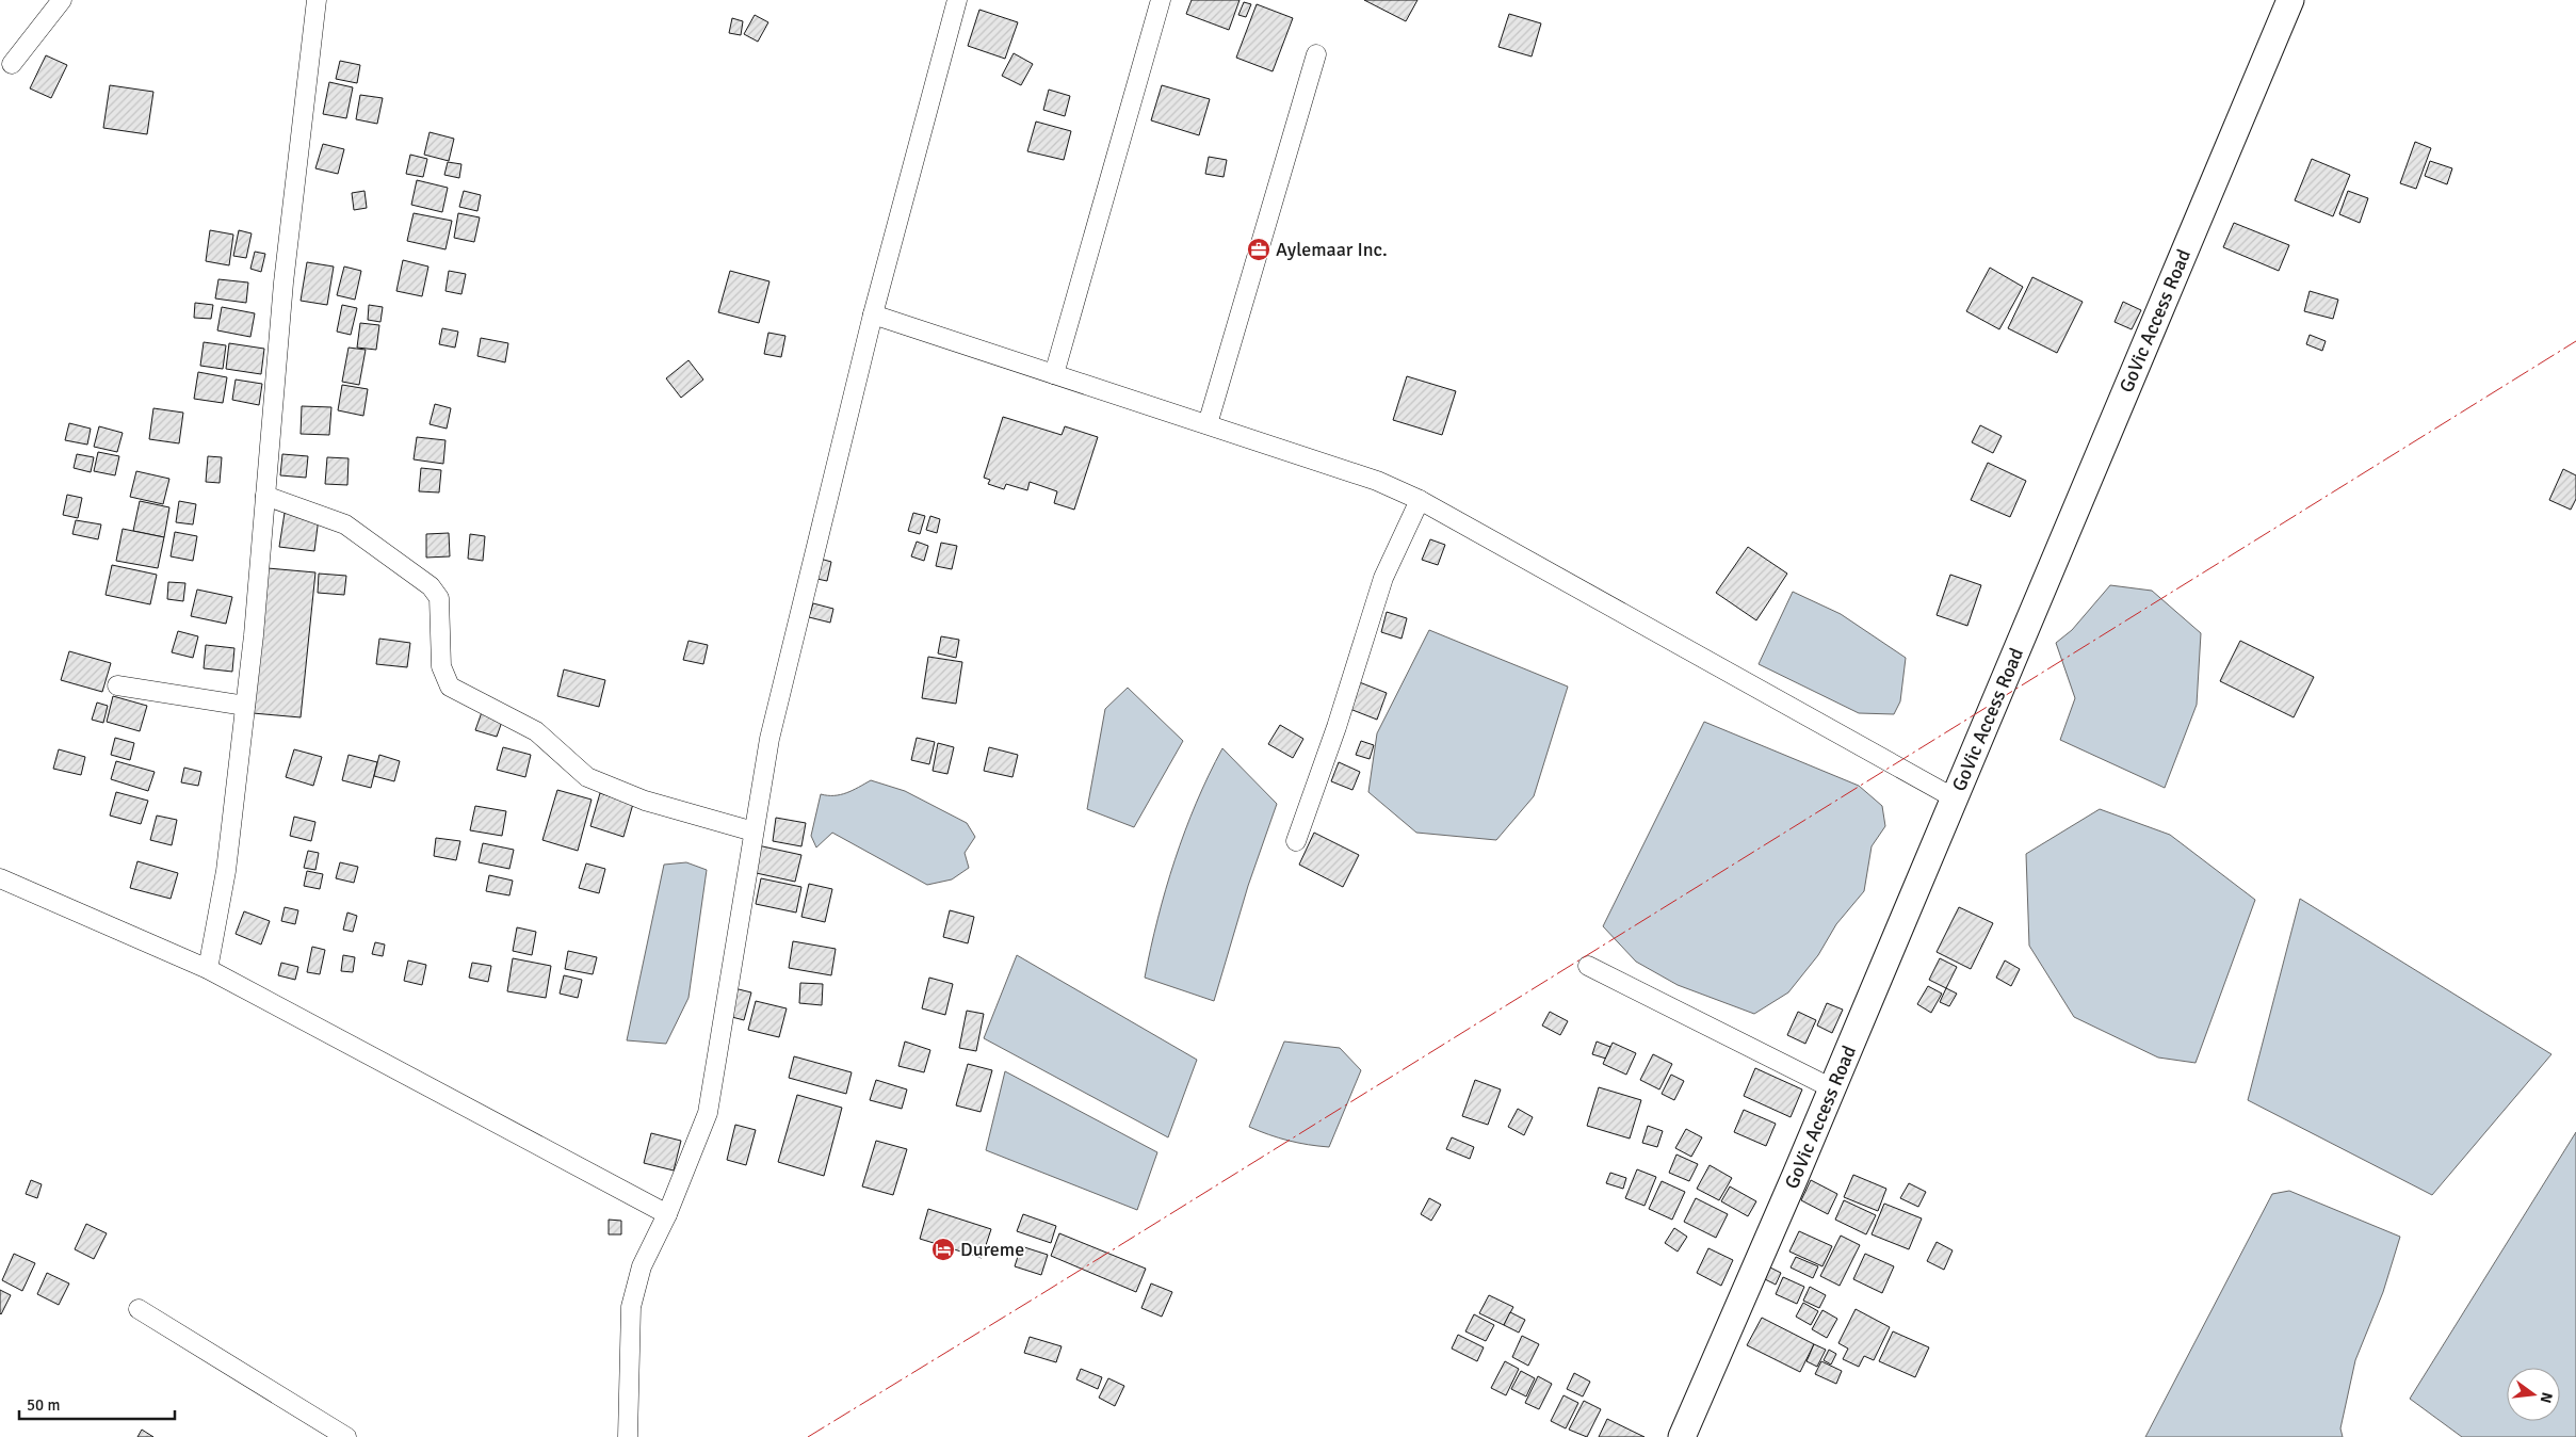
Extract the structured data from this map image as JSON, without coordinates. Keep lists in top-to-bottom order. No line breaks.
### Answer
{"streets":{"main road":["GoVic Access Road"]},"places":{"office":["Aylemaar Inc."],"hotel":["Dureme"]},"scale_bar":"50 m","north":"right"}
